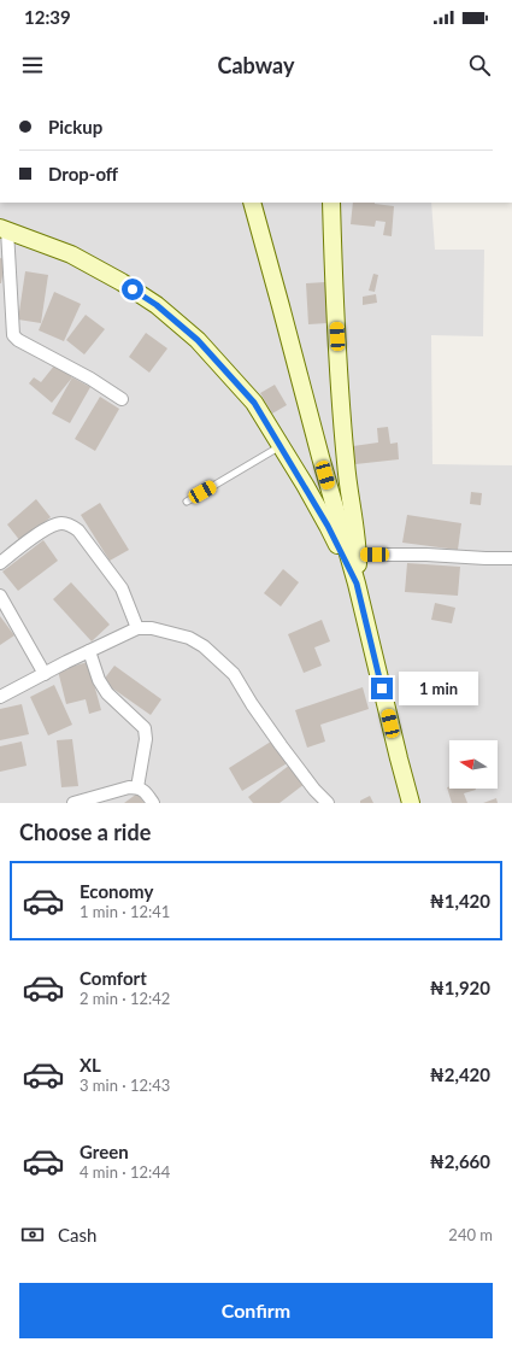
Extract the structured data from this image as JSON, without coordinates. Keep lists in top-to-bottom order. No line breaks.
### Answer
{"north":"left","page":{"status":"12:39","header":"Cabway","banner":["Pickup","Drop-off"],"bubble":"1 min","heading":"Choose a ride","list":[{"name":"Economy","note":"1 min · 12:41","value":"₦1,420"},{"name":"Comfort","note":"2 min · 12:42","value":"₦1,920"},{"name":"XL","note":"3 min · 12:43","value":"₦2,420"},{"name":"Green","note":"4 min · 12:44","value":"₦2,660"}],"pay":["Cash","240 m"],"buttons":"Confirm"}}
